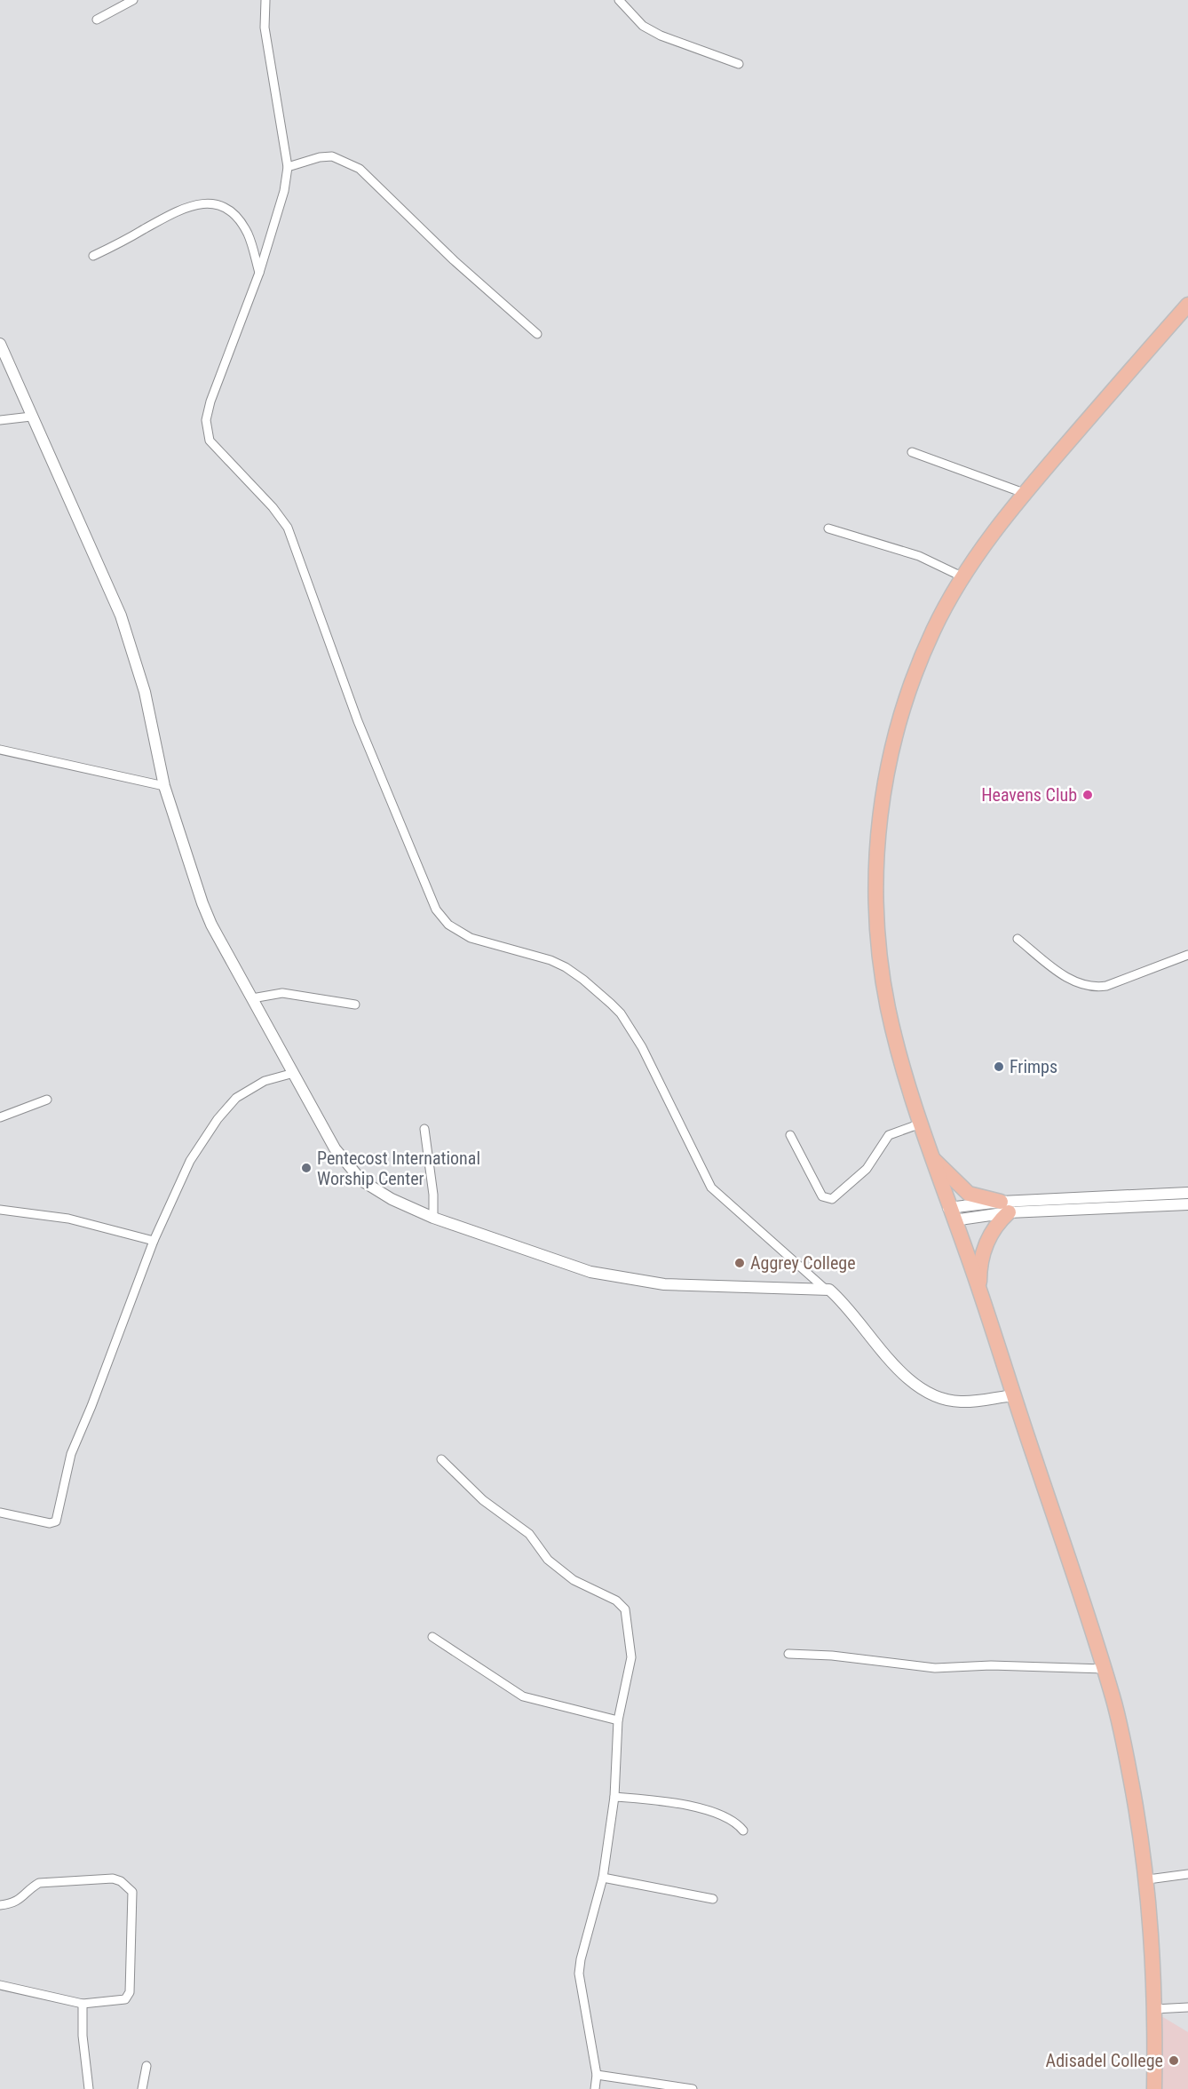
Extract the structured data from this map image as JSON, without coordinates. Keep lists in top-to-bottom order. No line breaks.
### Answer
{"places":["Heavens Club","Frimps","Pentecost International Worship Center","Aggrey College","Adisadel College"]}
